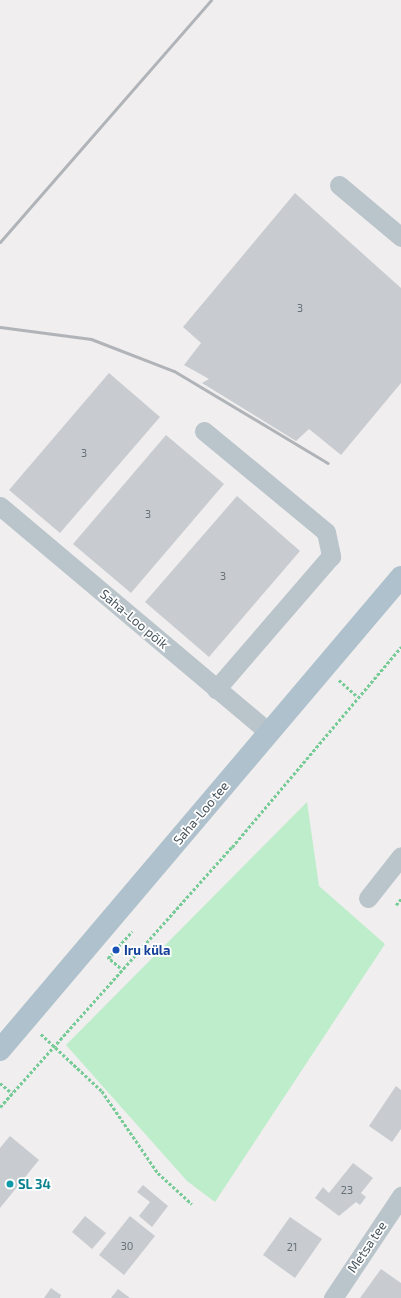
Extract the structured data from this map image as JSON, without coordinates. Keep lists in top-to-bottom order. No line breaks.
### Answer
{"streets":{"main road":["Saha-Loo tee"],"street":["Saha-Loo põik","Metsa tee"]},"crossings":[["Saha-Loo põik","Saha-Loo tee"]],"places":["Iru küla","SL 34"],"house_numbers":["3","3","3","3","23","30","21"]}
